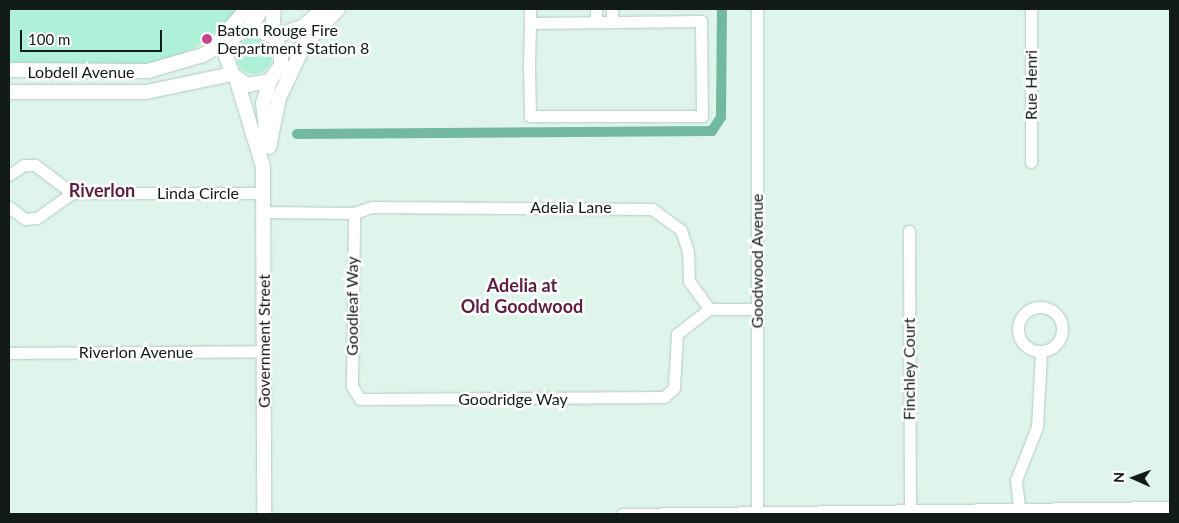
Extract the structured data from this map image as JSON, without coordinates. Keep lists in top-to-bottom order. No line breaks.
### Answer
{"streets":{"main road":["Lobdell Avenue","Government Street"],"street":["Rue Henri","Linda Circle","Adelia Lane","Goodwood Avenue","Goodleaf Way","Riverlon Avenue","Finchley Court","Goodridge Way"]},"crossings":[["Lobdell Avenue","Government Street"],["Linda Circle","Government Street"],["Adelia Lane","Goodleaf Way"],["Adelia Lane","Government Street"],["Adelia Lane","Goodridge Way"],["Goodleaf Way","Goodridge Way"],["Government Street","Riverlon Avenue"]],"districts":["Riverlon","Adelia at Old Goodwood"],"places":["Baton Rouge Fire Department Station 8"],"scale_bar":"100 m","north":"left"}
